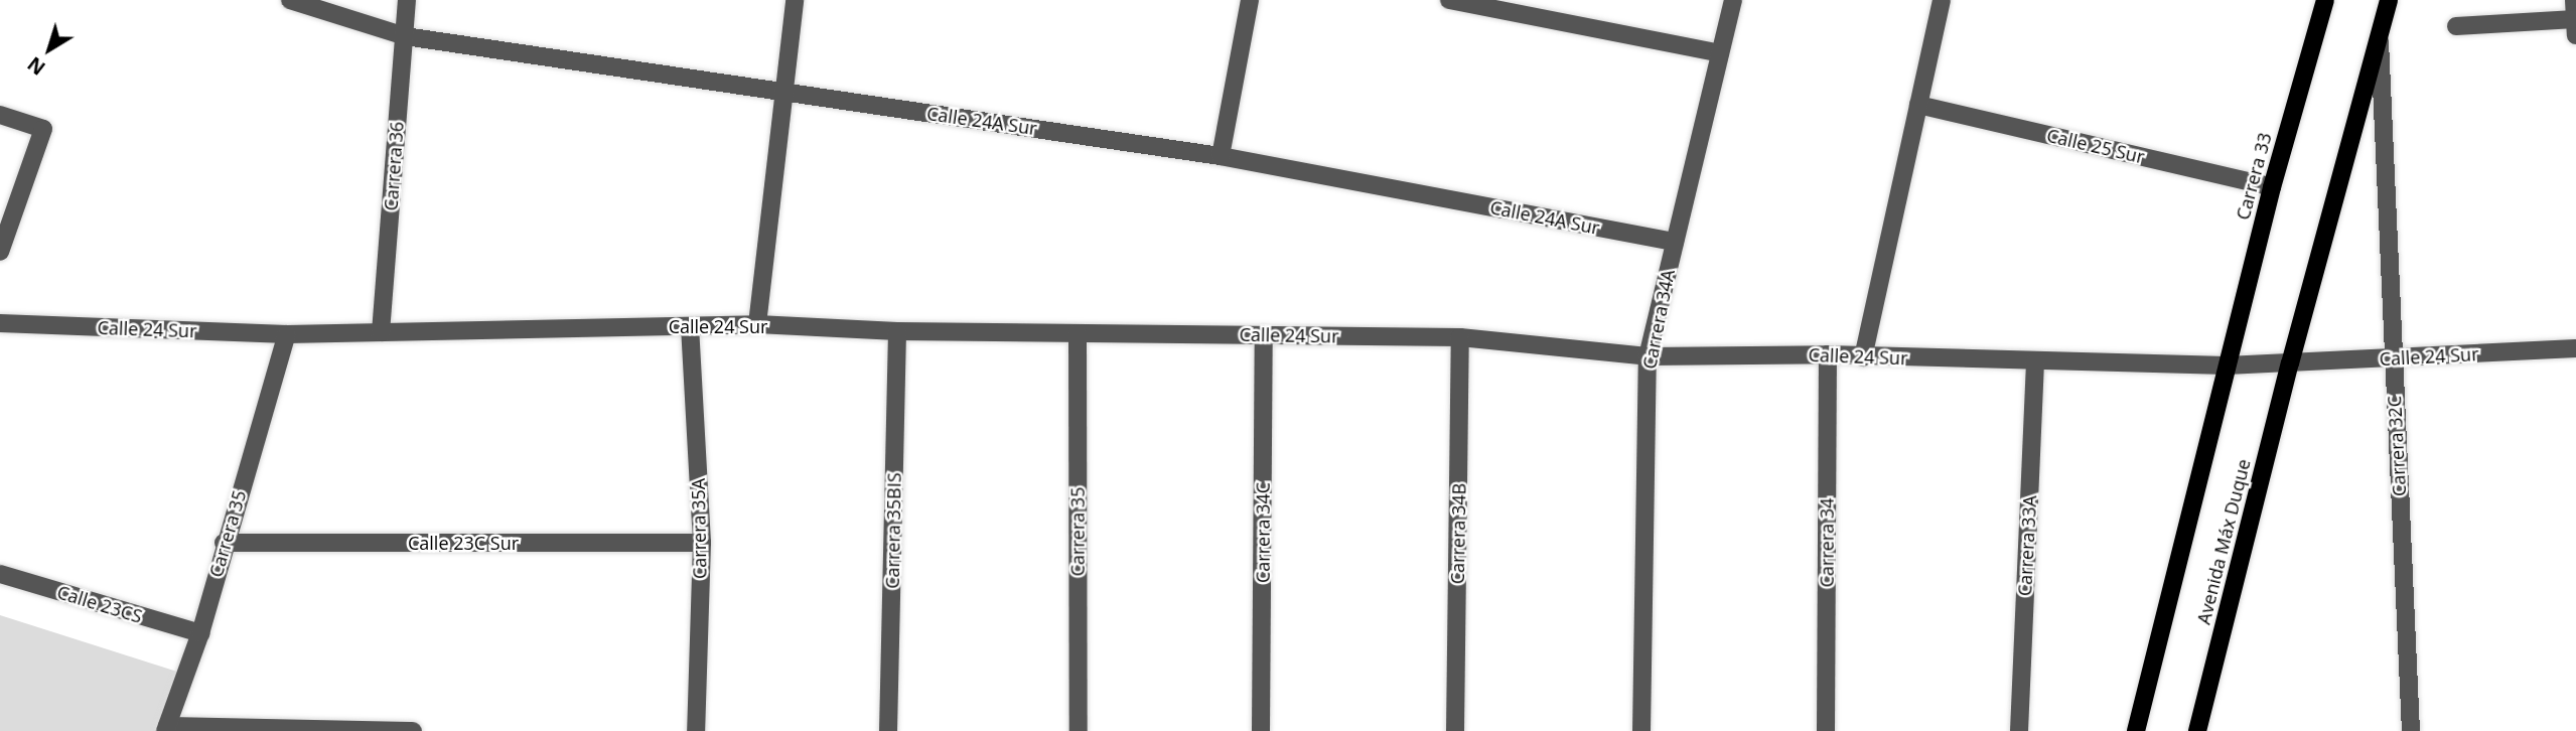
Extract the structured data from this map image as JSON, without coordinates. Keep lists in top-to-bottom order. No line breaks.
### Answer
{"streets":{"main road":["Carrera 33","Avenida Máx Duque"],"street":["Calle 24A Sur","Calle 25 Sur","Carrera 36","Carrera 34A","Calle 24 Sur","Carrera 32C","Carrera 35A","Carrera 35BIS","Carrera 35","Carrera 34C","Carrera 34B","Calle 23C Sur","Carrera 34","Carrera 33A","Calle 23CS"]},"crossings":[["Calle 24A Sur","Carrera 36"],["Calle 24A Sur","Carrera 34A"],["Calle 25 Sur","Carrera 33"],["Carrera 36","Calle 24 Sur"],["Carrera 33","Calle 24 Sur"],["Carrera 34A","Calle 24 Sur"],["Calle 24 Sur","Carrera 32C"],["Calle 24 Sur","Carrera 35A"],["Calle 24 Sur","Carrera 35BIS"],["Calle 24 Sur","Carrera 35"],["Calle 24 Sur","Carrera 34C"],["Calle 24 Sur","Carrera 34B"],["Calle 24 Sur","Avenida Máx Duque"],["Calle 24 Sur","Carrera 34"],["Calle 24 Sur","Carrera 33A"],["Carrera 35A","Calle 23C Sur"],["Carrera 35","Calle 23C Sur"],["Carrera 35","Calle 23CS"]],"north":"bottom left"}
